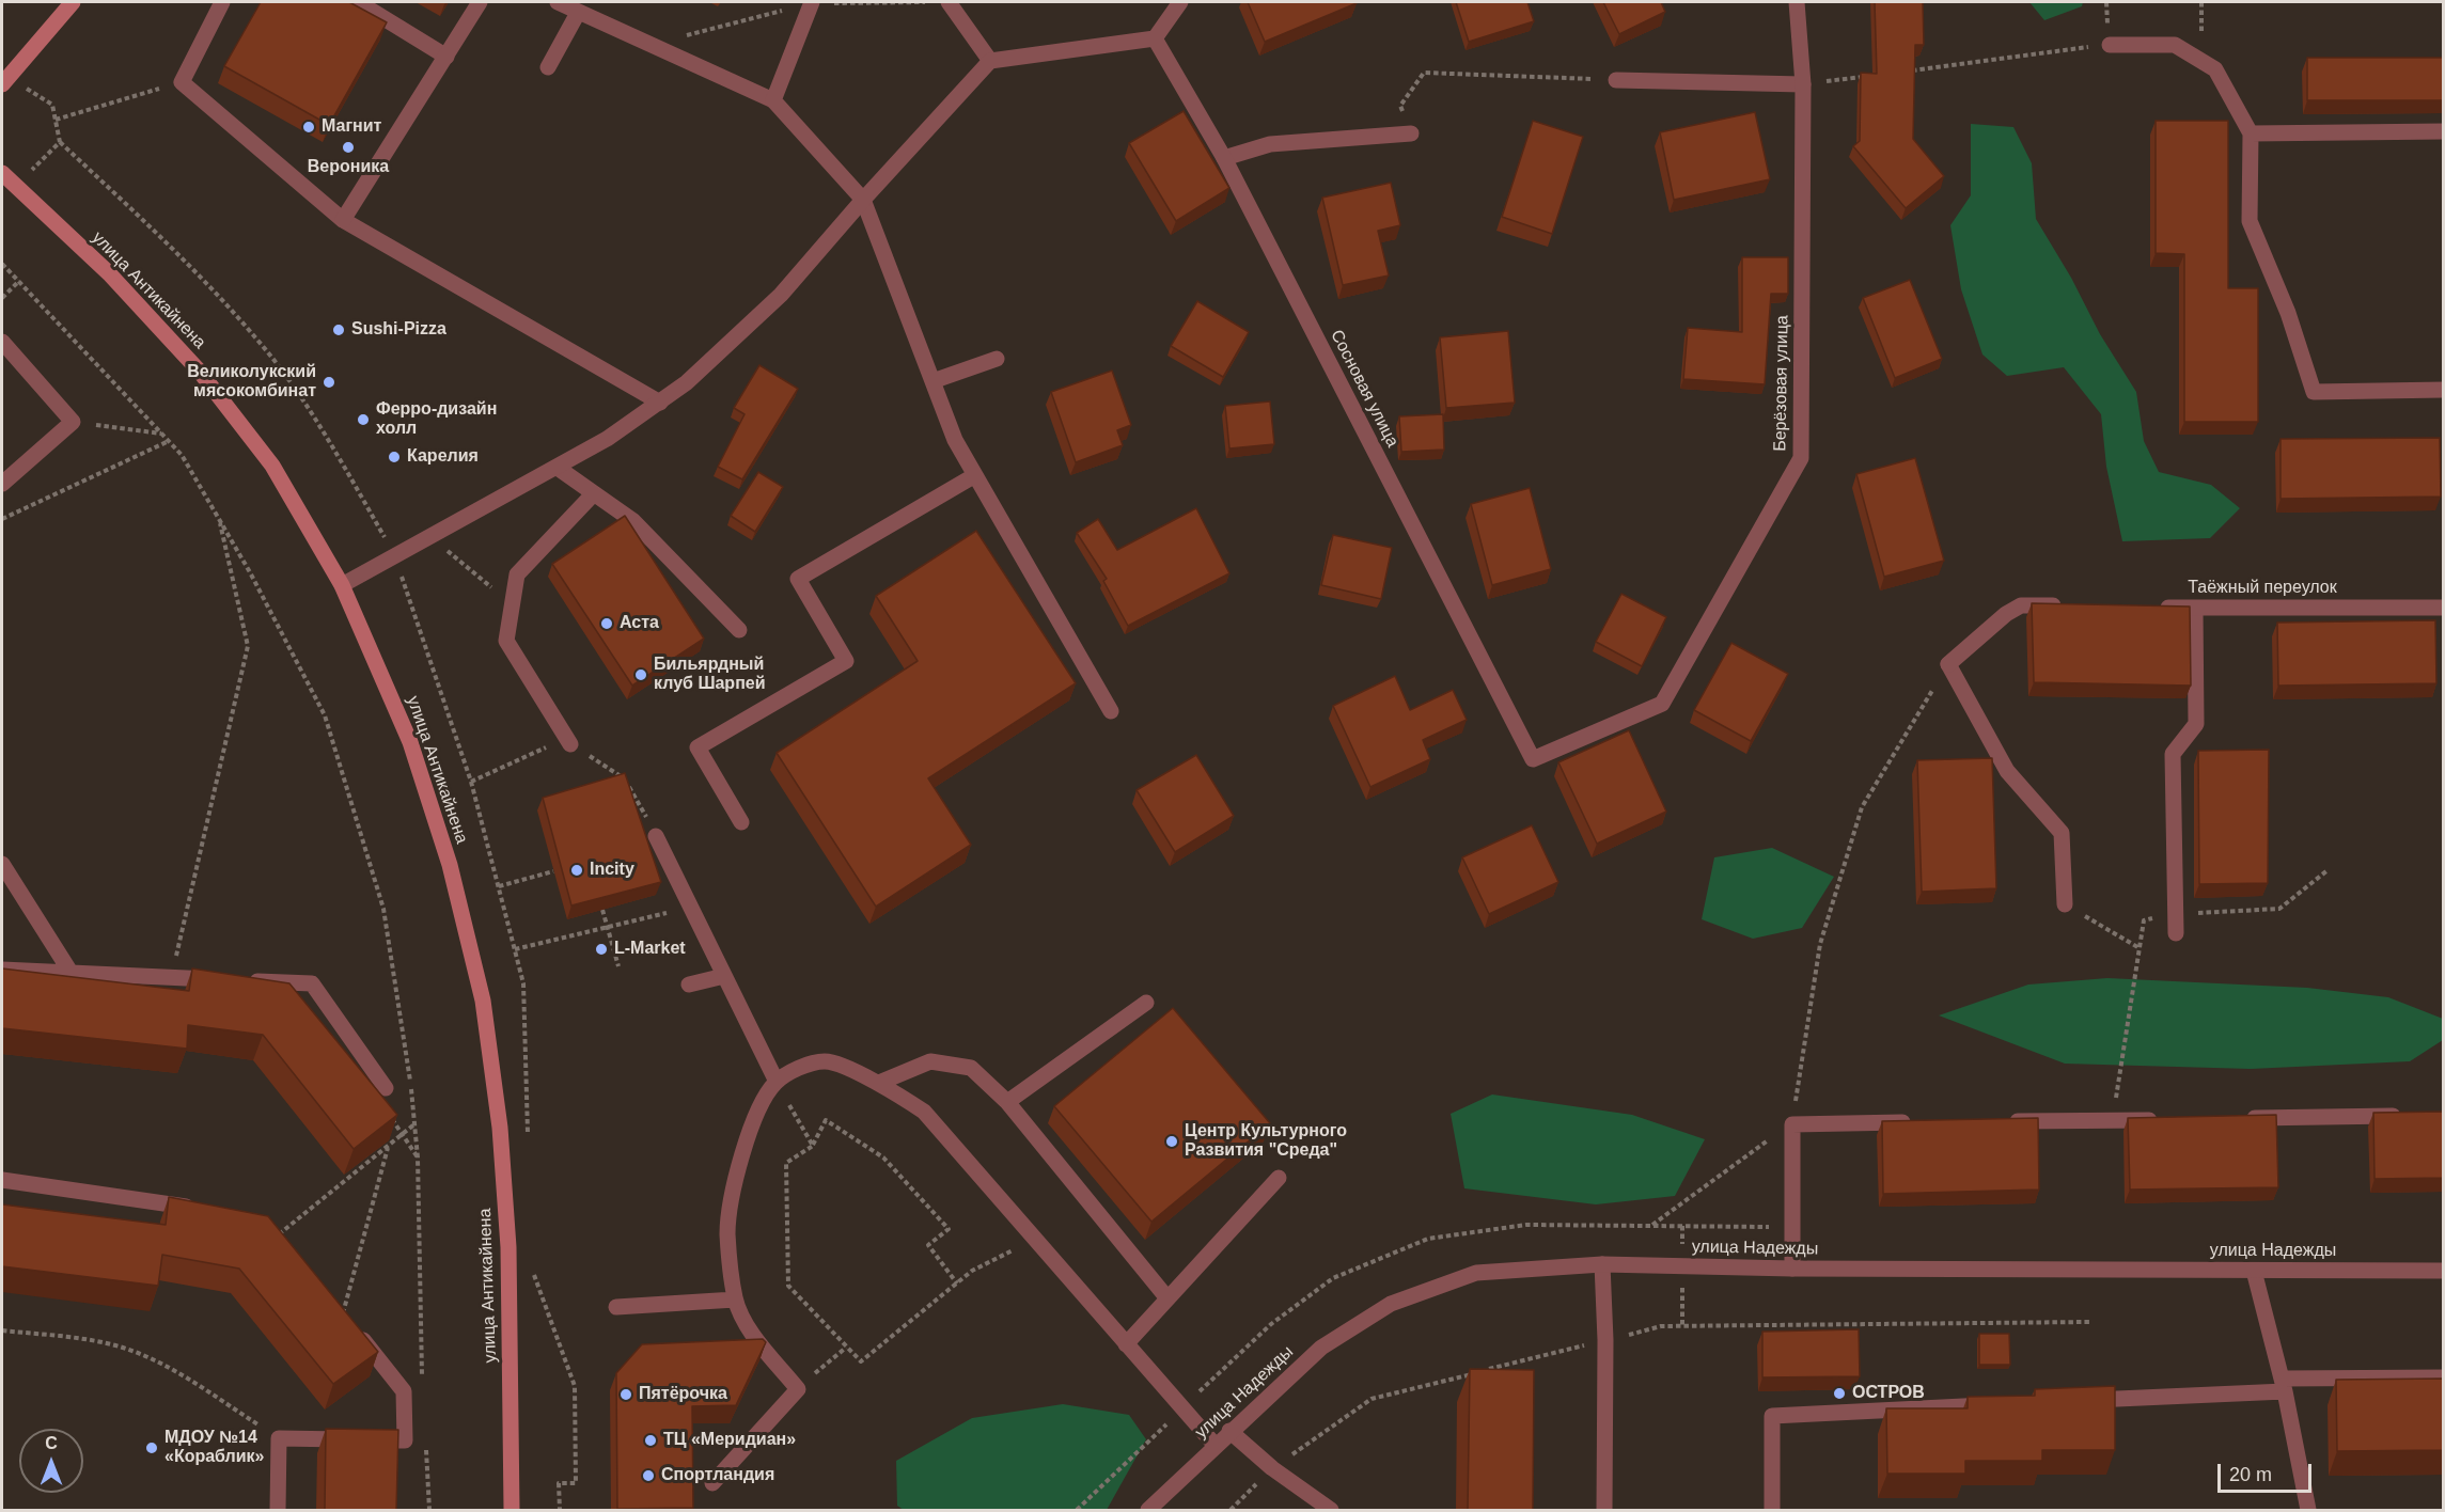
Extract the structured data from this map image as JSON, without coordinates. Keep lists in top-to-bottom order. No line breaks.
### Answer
{"streets":{"main road":["улица Антикайнена"],"street":["Берёзовая улица","Сосновая улица","Таёжный переулок","улица Надежды"]},"crossings":[["Берёзовая улица","Сосновая улица"]],"places":["Магнит","Вероника","Sushi-Pizza","Великолукский мясокомбинат","Ферро-дизайн холл","Карелия","Аста","Бильярдный клуб Шарпей","Incity","L-Market","Центр Культурного Развития \"Среда\"","ОСТРОВ","Пятёрочка","ТЦ «Меридиан»","МДОУ №14 «Кораблик»","Спортландия"],"scale_bar":"20 m","north":"top"}
